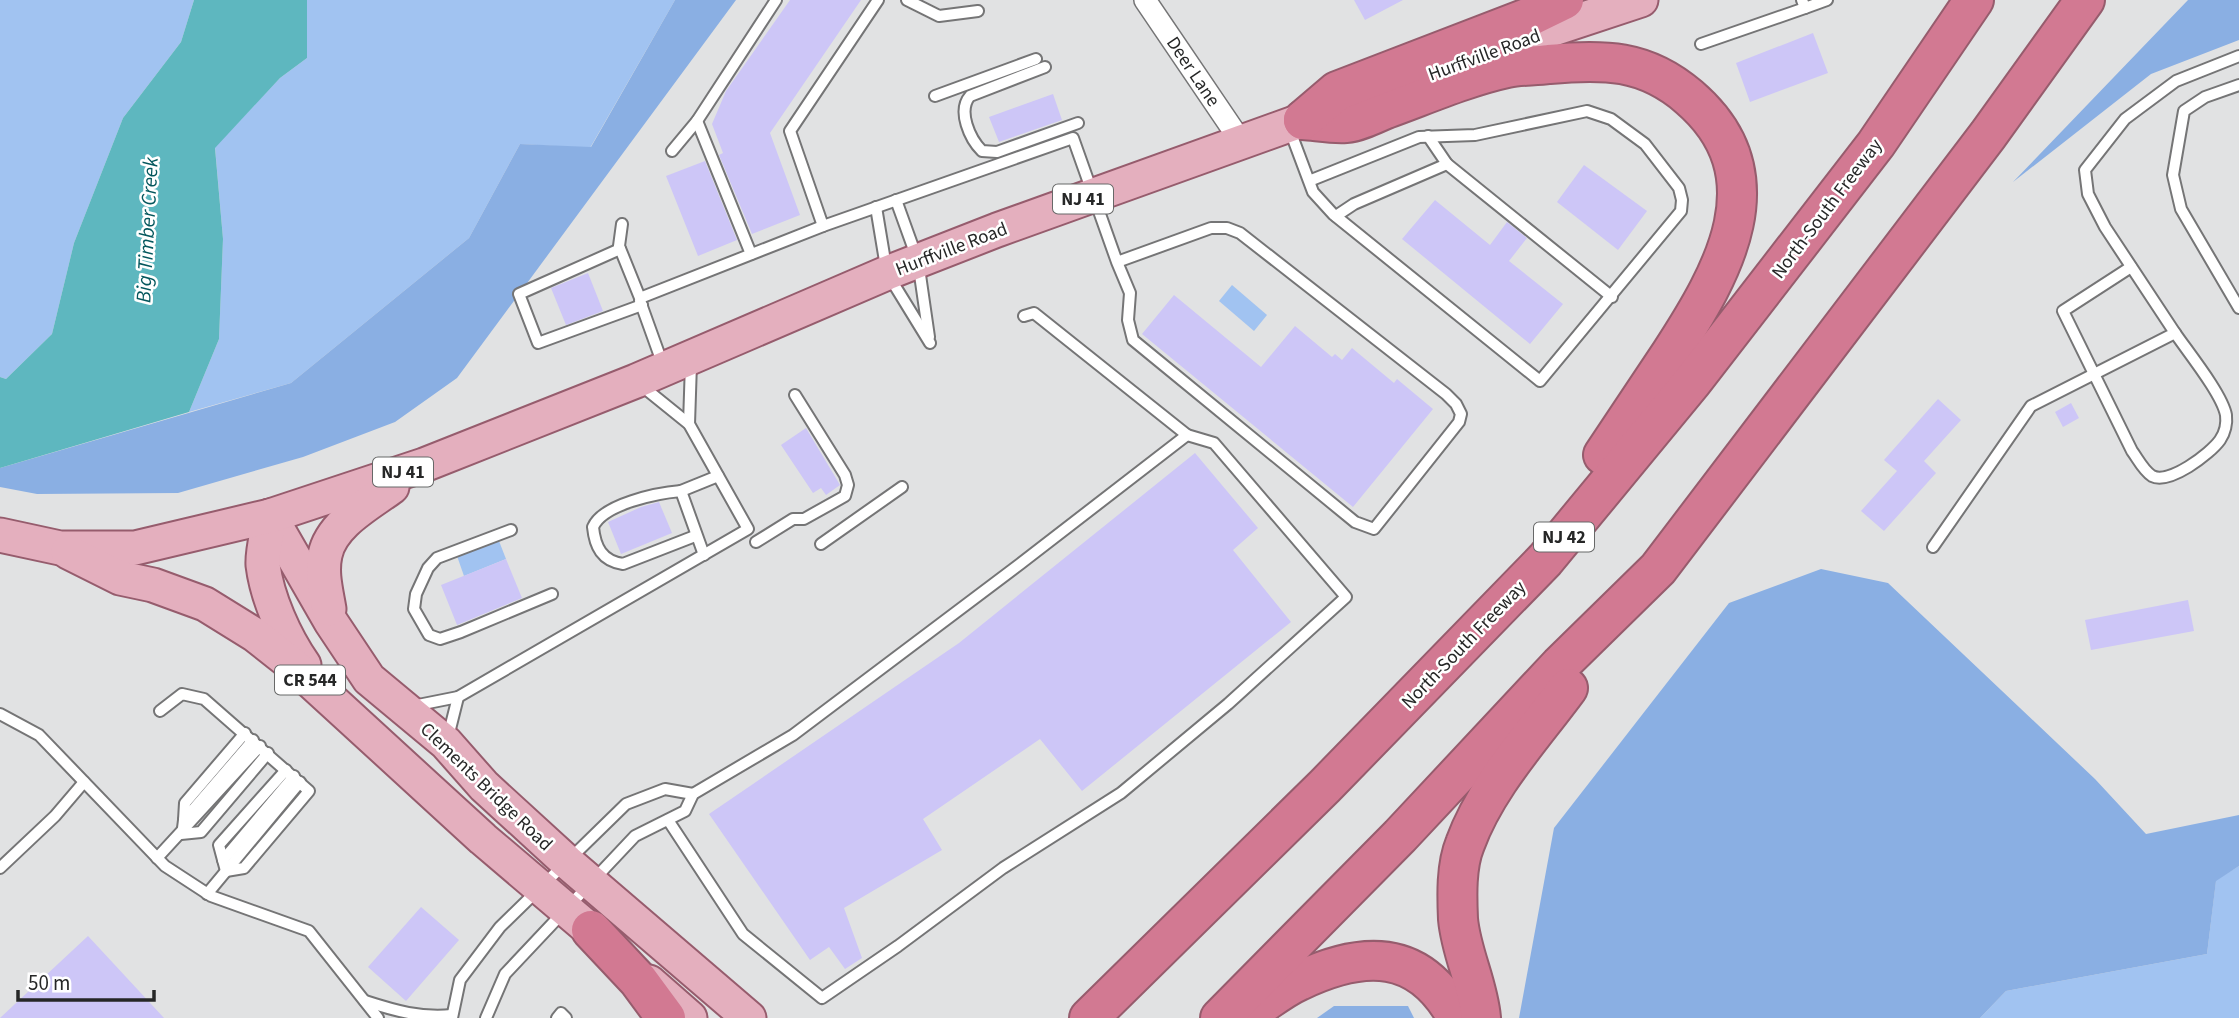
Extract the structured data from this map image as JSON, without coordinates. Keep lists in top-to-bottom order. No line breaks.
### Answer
{"streets":{"highway":["North-South Freeway","NJ 42"],"main road":["Hurffville Road","NJ 41","CR 544","Clements Bridge Road"],"street":["Deer Lane"]},"crossings":[["Hurffville Road","Deer Lane"],["Hurffville Road","Clements Bridge Road"]],"water":["Big Timber Creek"],"scale_bar":"50 m"}
